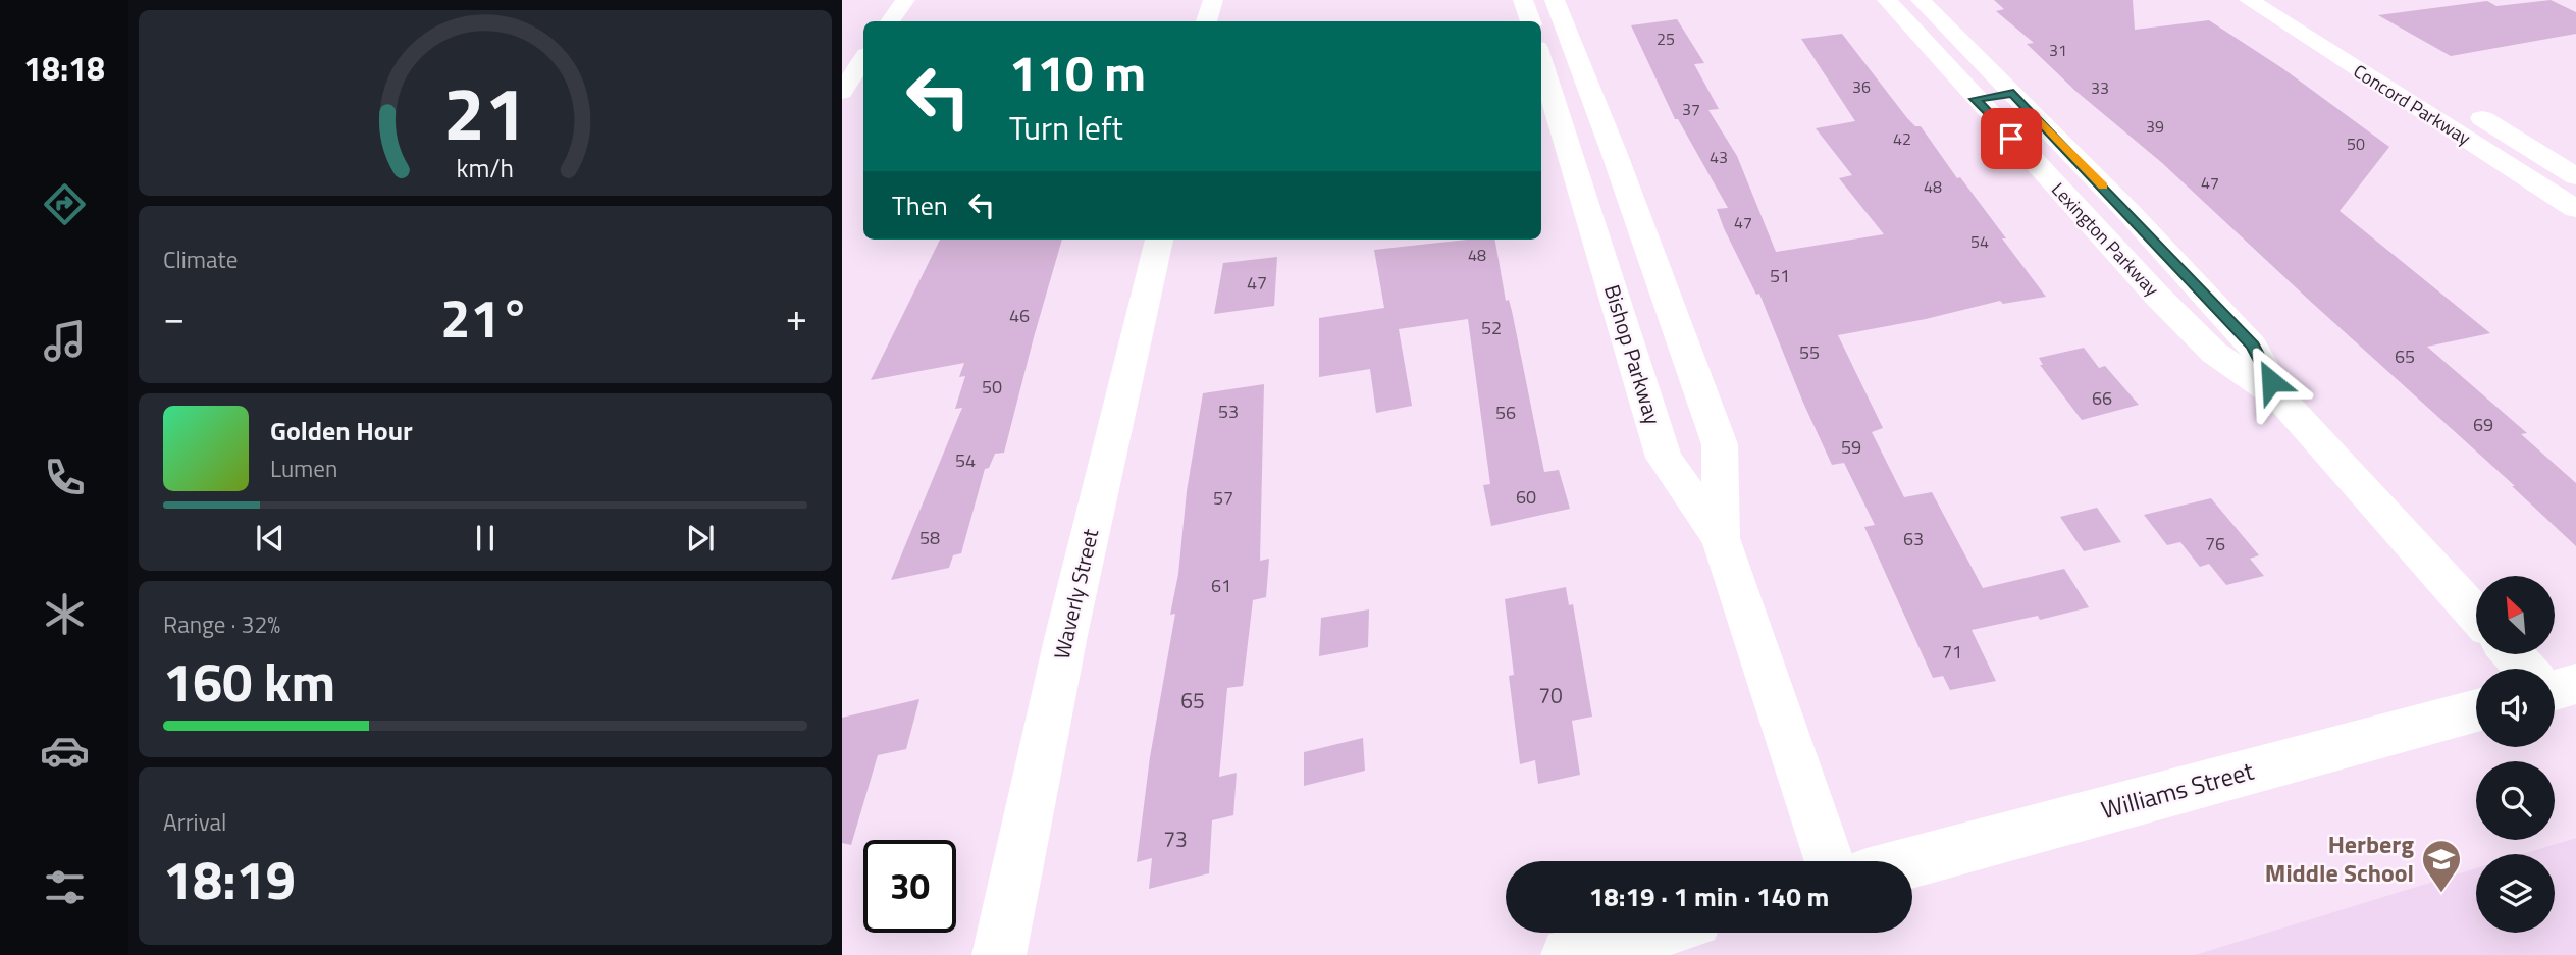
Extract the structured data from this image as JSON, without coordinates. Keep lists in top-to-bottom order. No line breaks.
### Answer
{"streets":{"street":["Concord Parkway","Lexington Parkway","Bishop Parkway","Waverly Street","Williams Street"]},"places":{"school or university":["Herberg Middle School"]},"house_numbers":["25","31","36","33","37","39","42","50","43","47","48","47","54","48","51","47","46","52","55","65","50","66","53","56","69","59","54","60","57","58","63","76","61","71","70","65","73"],"north":"top left","page":{"tabs":"18:18","turn":["110 m","Turn left"],"then":"Then","tile":["Climate",["Range · 32%","160 km"],["Arrival","18:19"]],"heat":["−","21°","+"],"song":["Golden Hour","Lumen"],"limit":"30","trip":"18:19 · 1 min · 140 m","gauge":["21","km/h"]}}
